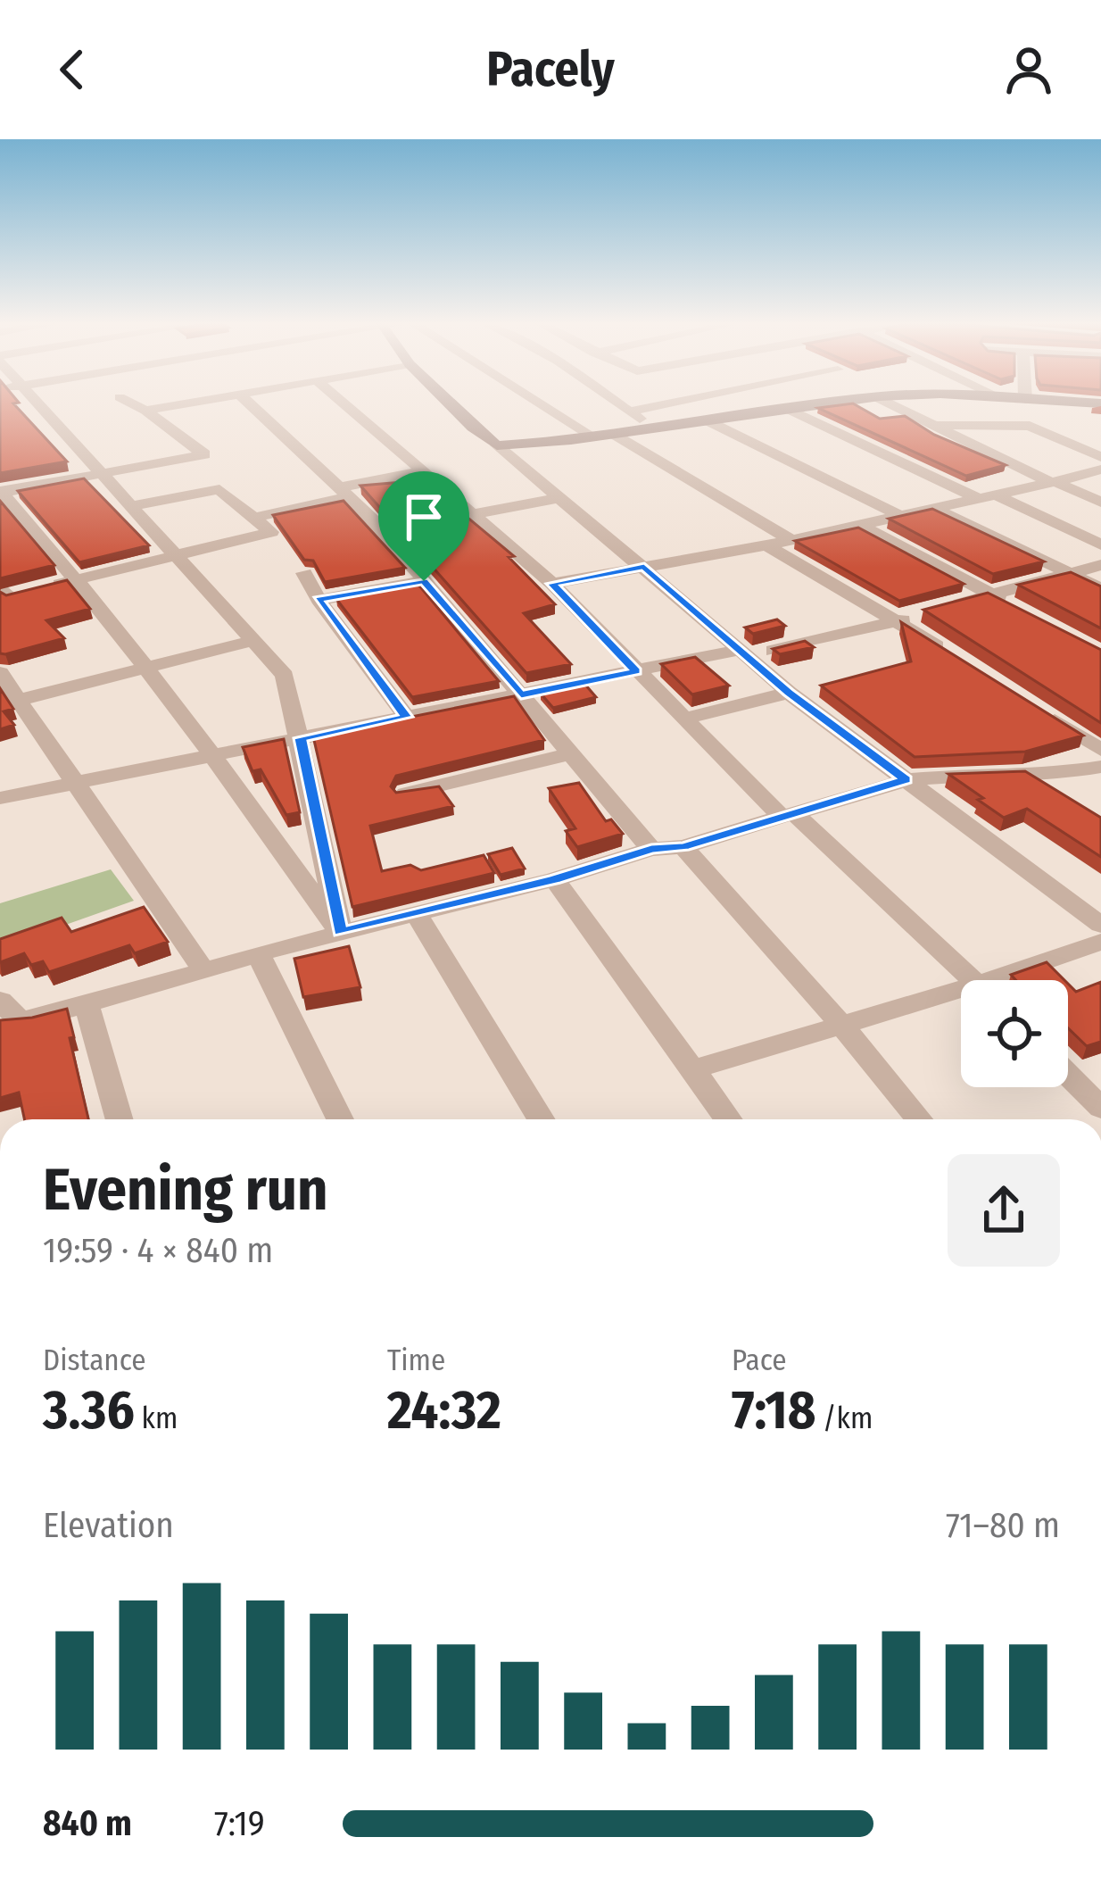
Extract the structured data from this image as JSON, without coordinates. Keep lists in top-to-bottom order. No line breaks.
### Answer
{"page":{"header":"Pacely","heading":["Evening run","19:59 · 4 × 840 m"],"stats":[["Distance","3.36 km"],["Time","24:32"],["Pace","7:18 /km"]],"chart":["Elevation","71–80 m"],"list":[{"name":"840 m","note":"7:19"}]}}
